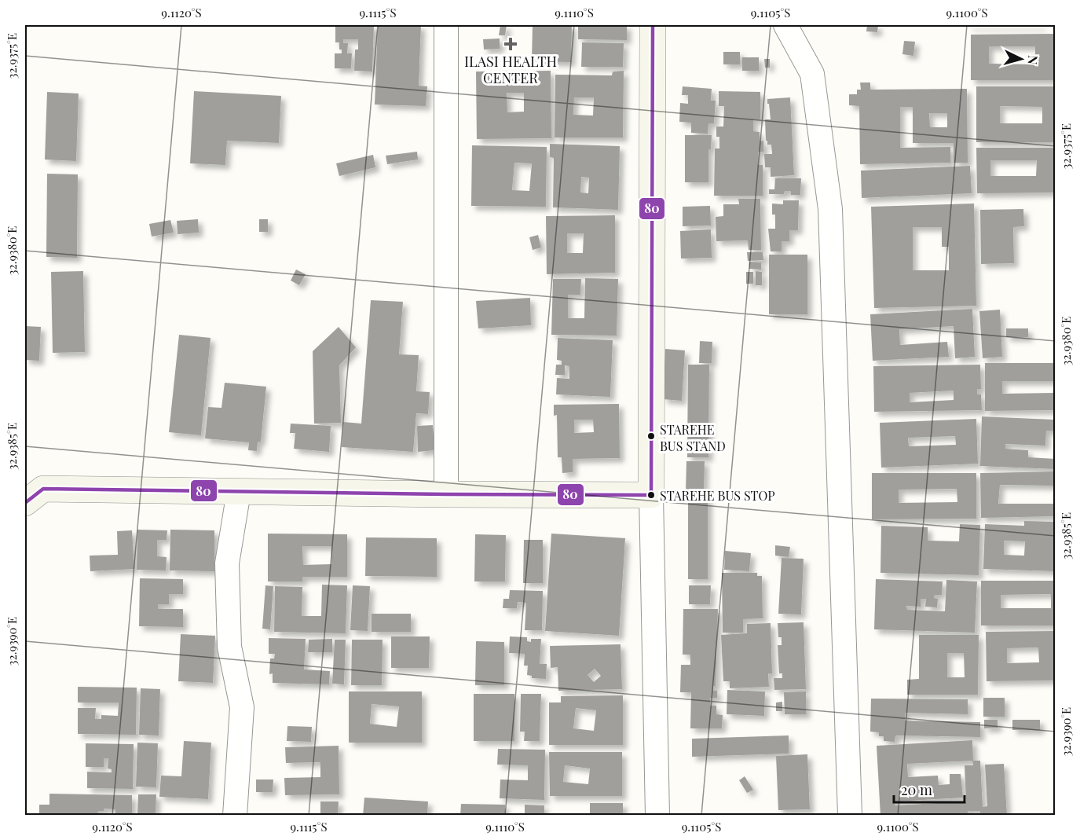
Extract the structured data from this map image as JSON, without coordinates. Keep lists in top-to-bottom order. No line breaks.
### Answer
{"places":{"health":["ILASI HEALTH CENTER"],"other":["STAREHE BUS STAND","STAREHE BUS STOP"]},"lines":["transit line 80"],"scale_bar":"20 m","north":"right","coordinates":["9.1120°S","9.1115°S","9.1110°S","9.1105°S","9.1100°S","32.9375°E","32.9380°E","32.9385°E","32.9390°E"]}
